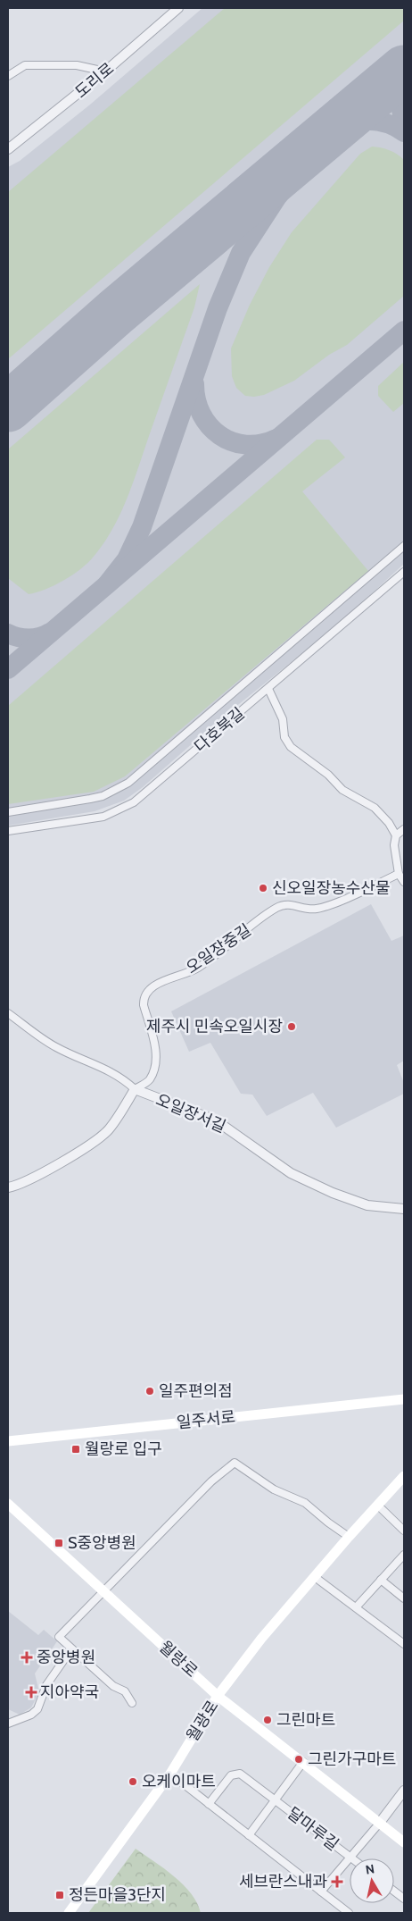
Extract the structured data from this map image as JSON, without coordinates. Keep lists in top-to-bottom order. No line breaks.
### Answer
{"streets":{"main road":["일주서로","월랑로","월광로"],"street":["도리로","다호북길","오일장중길","오일장서길","달마루길"]},"crossings":[["오일장중길","오일장서길"],["월랑로","월광로"],["월랑로","달마루길"]],"places":{"other":["신오일장농수산물","제주시 민속오일시장","일주편의점","그린마트","그린가구마트","오케이마트"],"transit":["월랑로 입구","S중앙병원","정든마을3단지"],"health":["중앙병원","지아약국","세브란스내과"]},"north":"top"}
